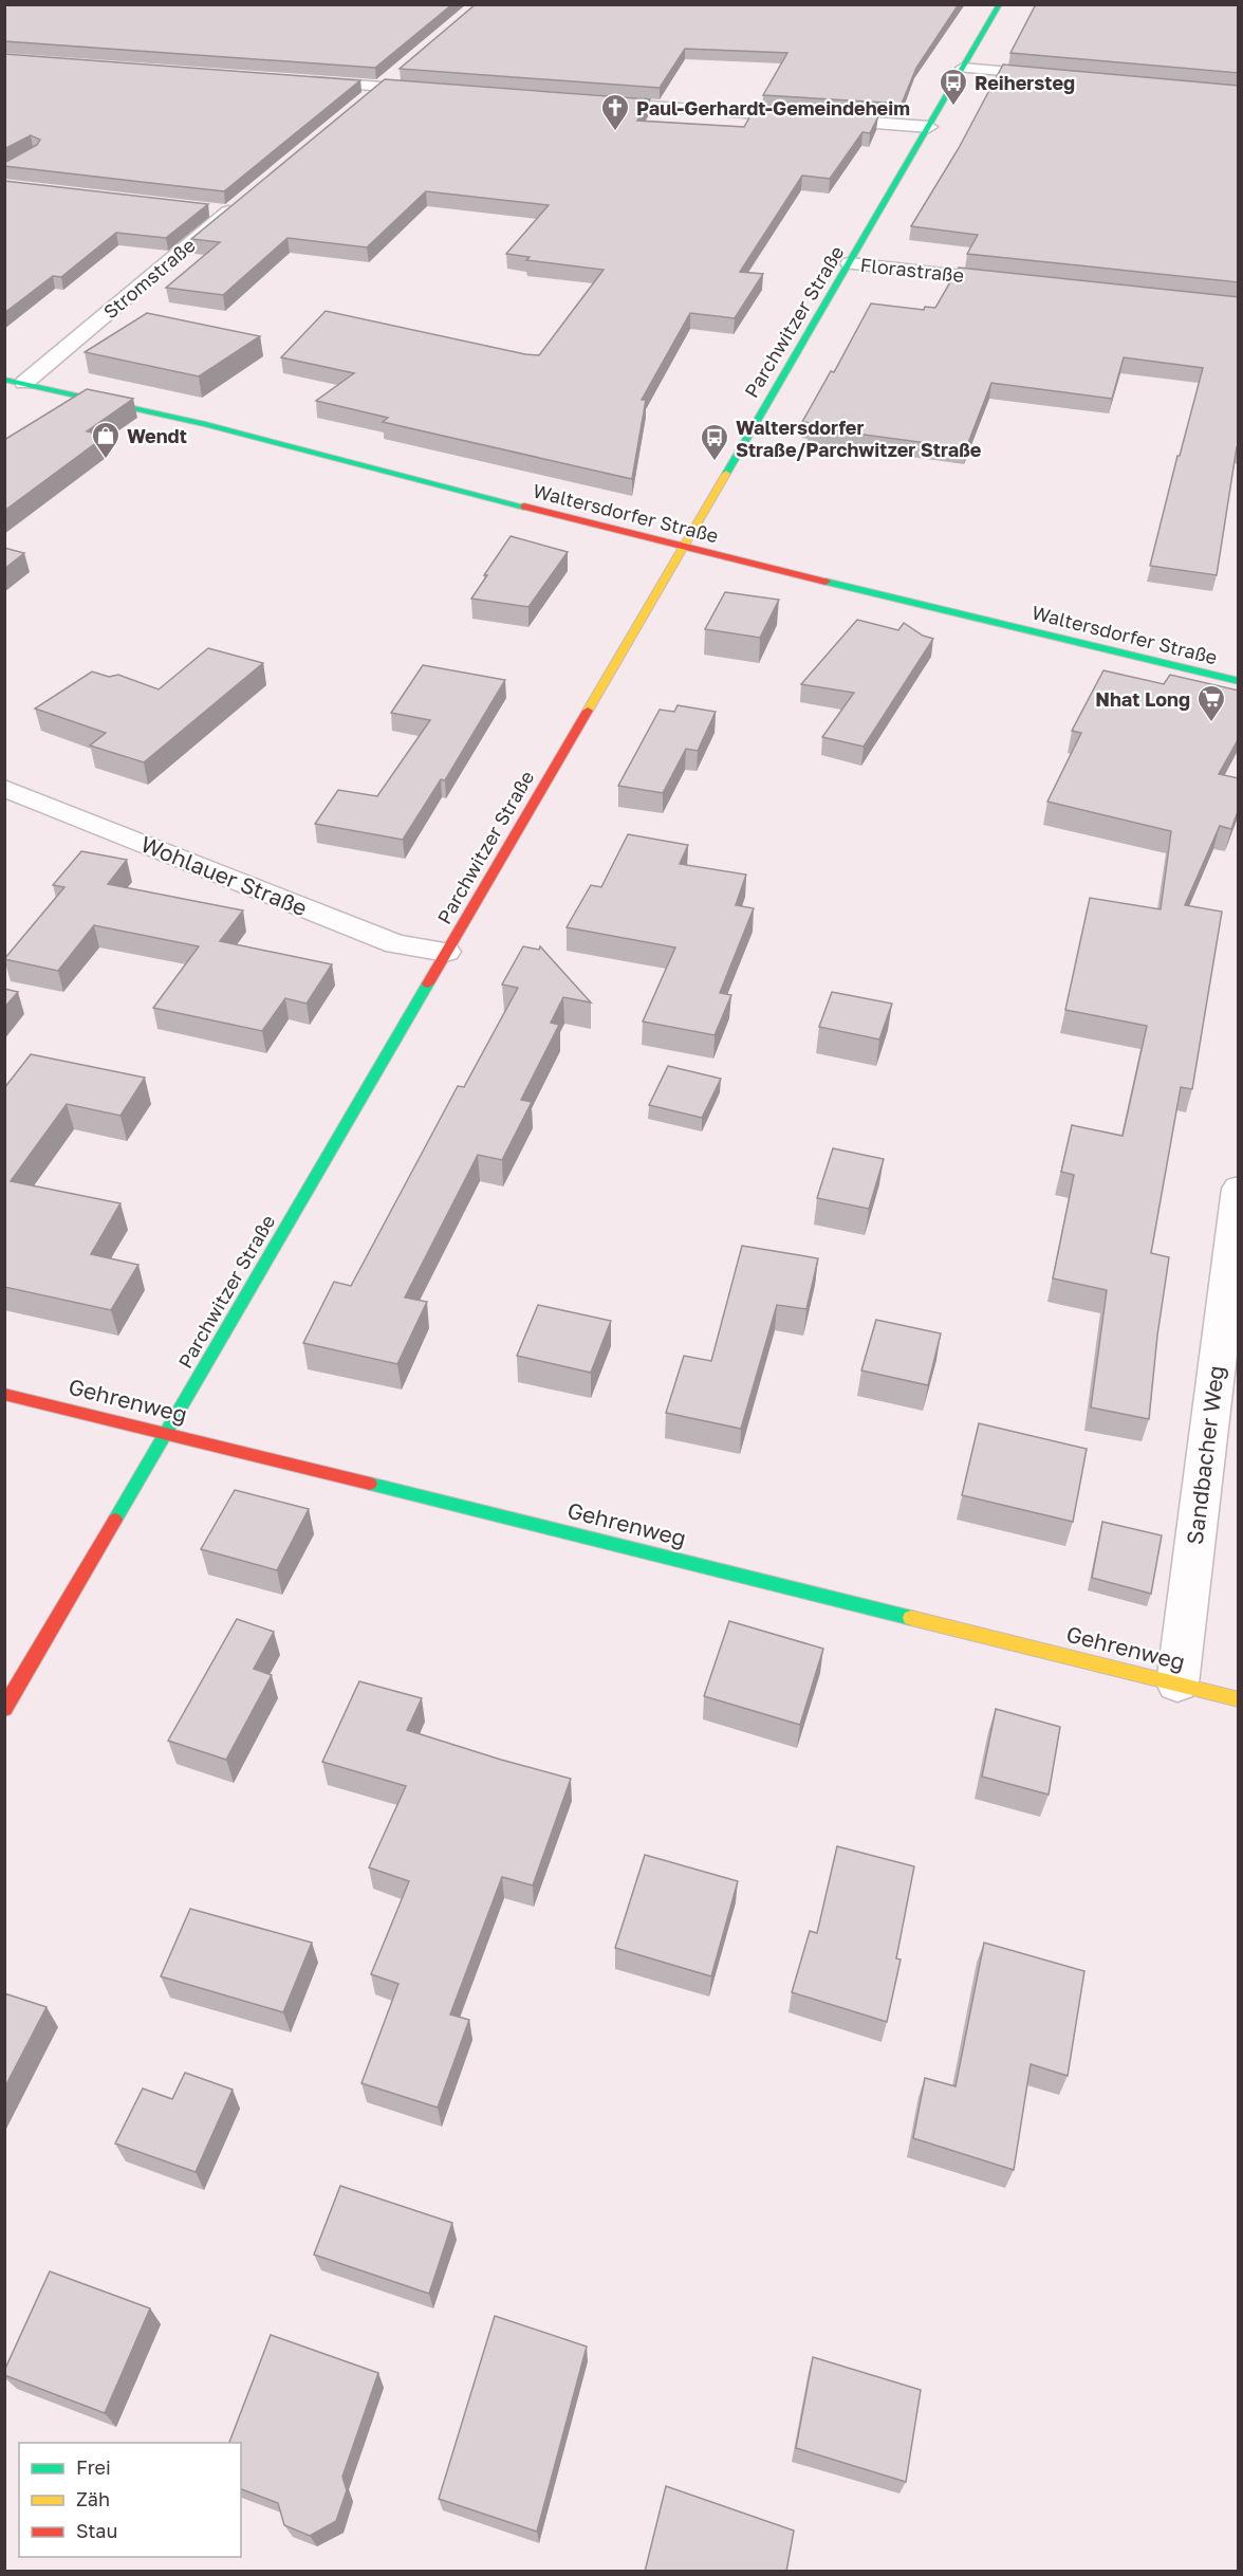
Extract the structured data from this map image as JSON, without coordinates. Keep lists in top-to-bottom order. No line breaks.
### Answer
{"streets":{"street":["Florastraße","Stromstraße","Parchwitzer Straße","Waltersdorfer Straße","Wohlauer Straße","Gehrenweg","Sandbacher Weg"]},"crossings":[["Florastraße","Parchwitzer Straße"],["Stromstraße","Waltersdorfer Straße"],["Parchwitzer Straße","Waltersdorfer Straße"],["Parchwitzer Straße","Wohlauer Straße"],["Parchwitzer Straße","Gehrenweg"],["Gehrenweg","Sandbacher Weg"]],"places":{"bus stop":["Reihersteg","Waltersdorfer Straße/Parchwitzer Straße"],"church":["Paul-Gerhardt-Gemeindeheim"],"shop":["Wendt"],"supermarket":["Nhat Long"]},"legend":["Frei","Zäh","Stau"]}
